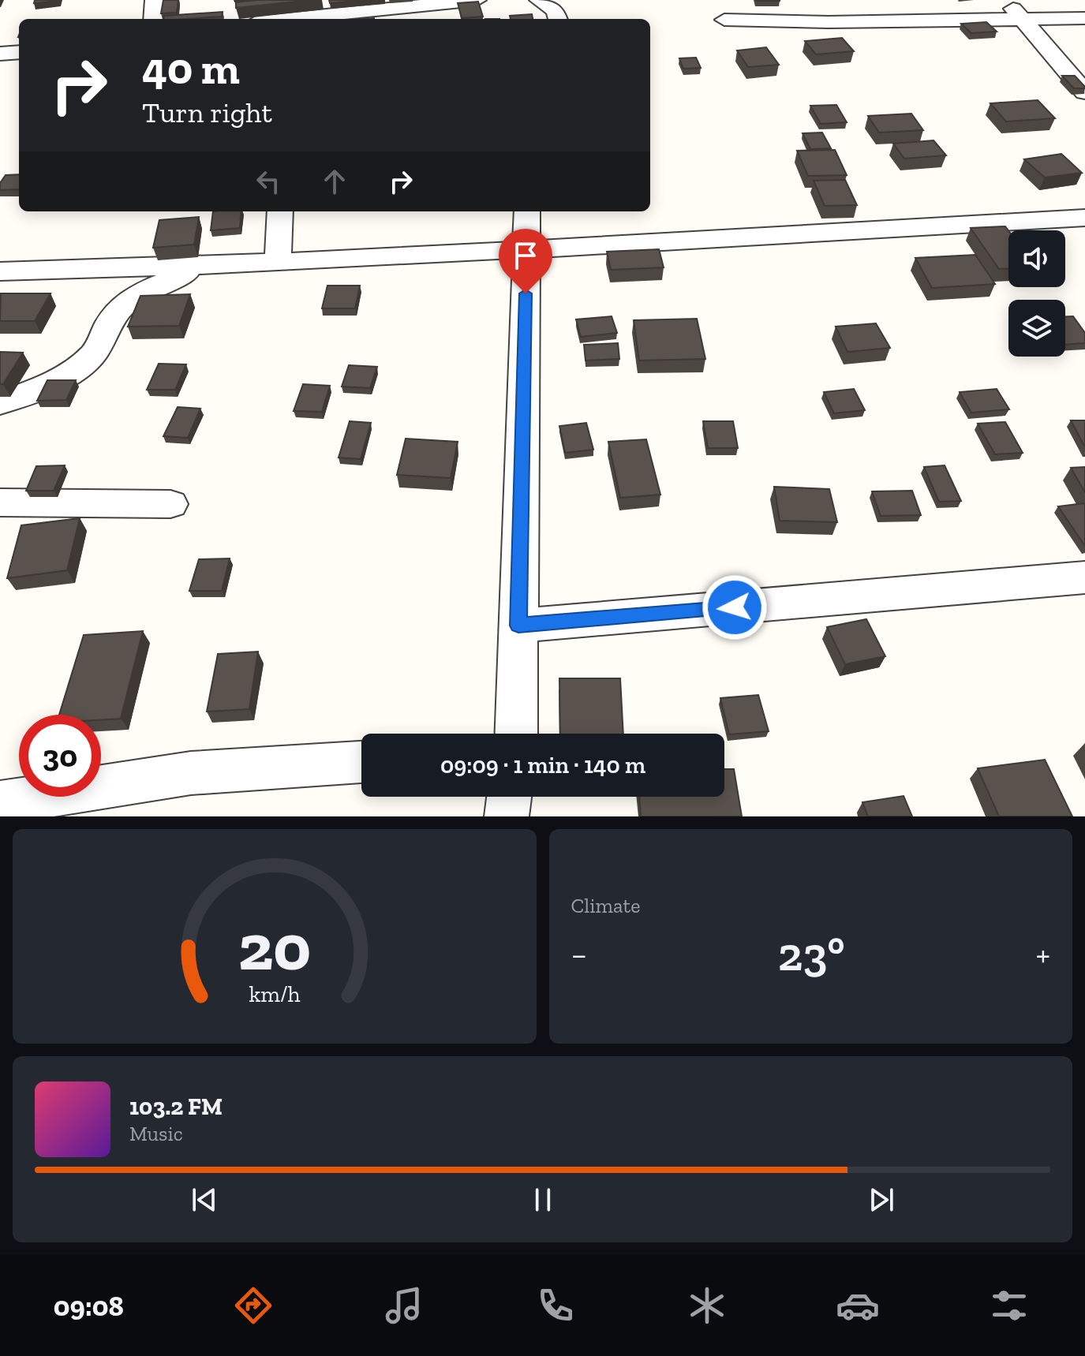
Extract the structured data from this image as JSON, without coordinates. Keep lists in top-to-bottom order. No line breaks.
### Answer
{"page":{"turn":["40 m","Turn right"],"limit":"30","trip":"09:09 · 1 min · 140 m","tile":"Climate","heat":["−","23°","+"],"song":["103.2 FM","Music"],"tabs":"09:08","gauge":["20","km/h"]}}
